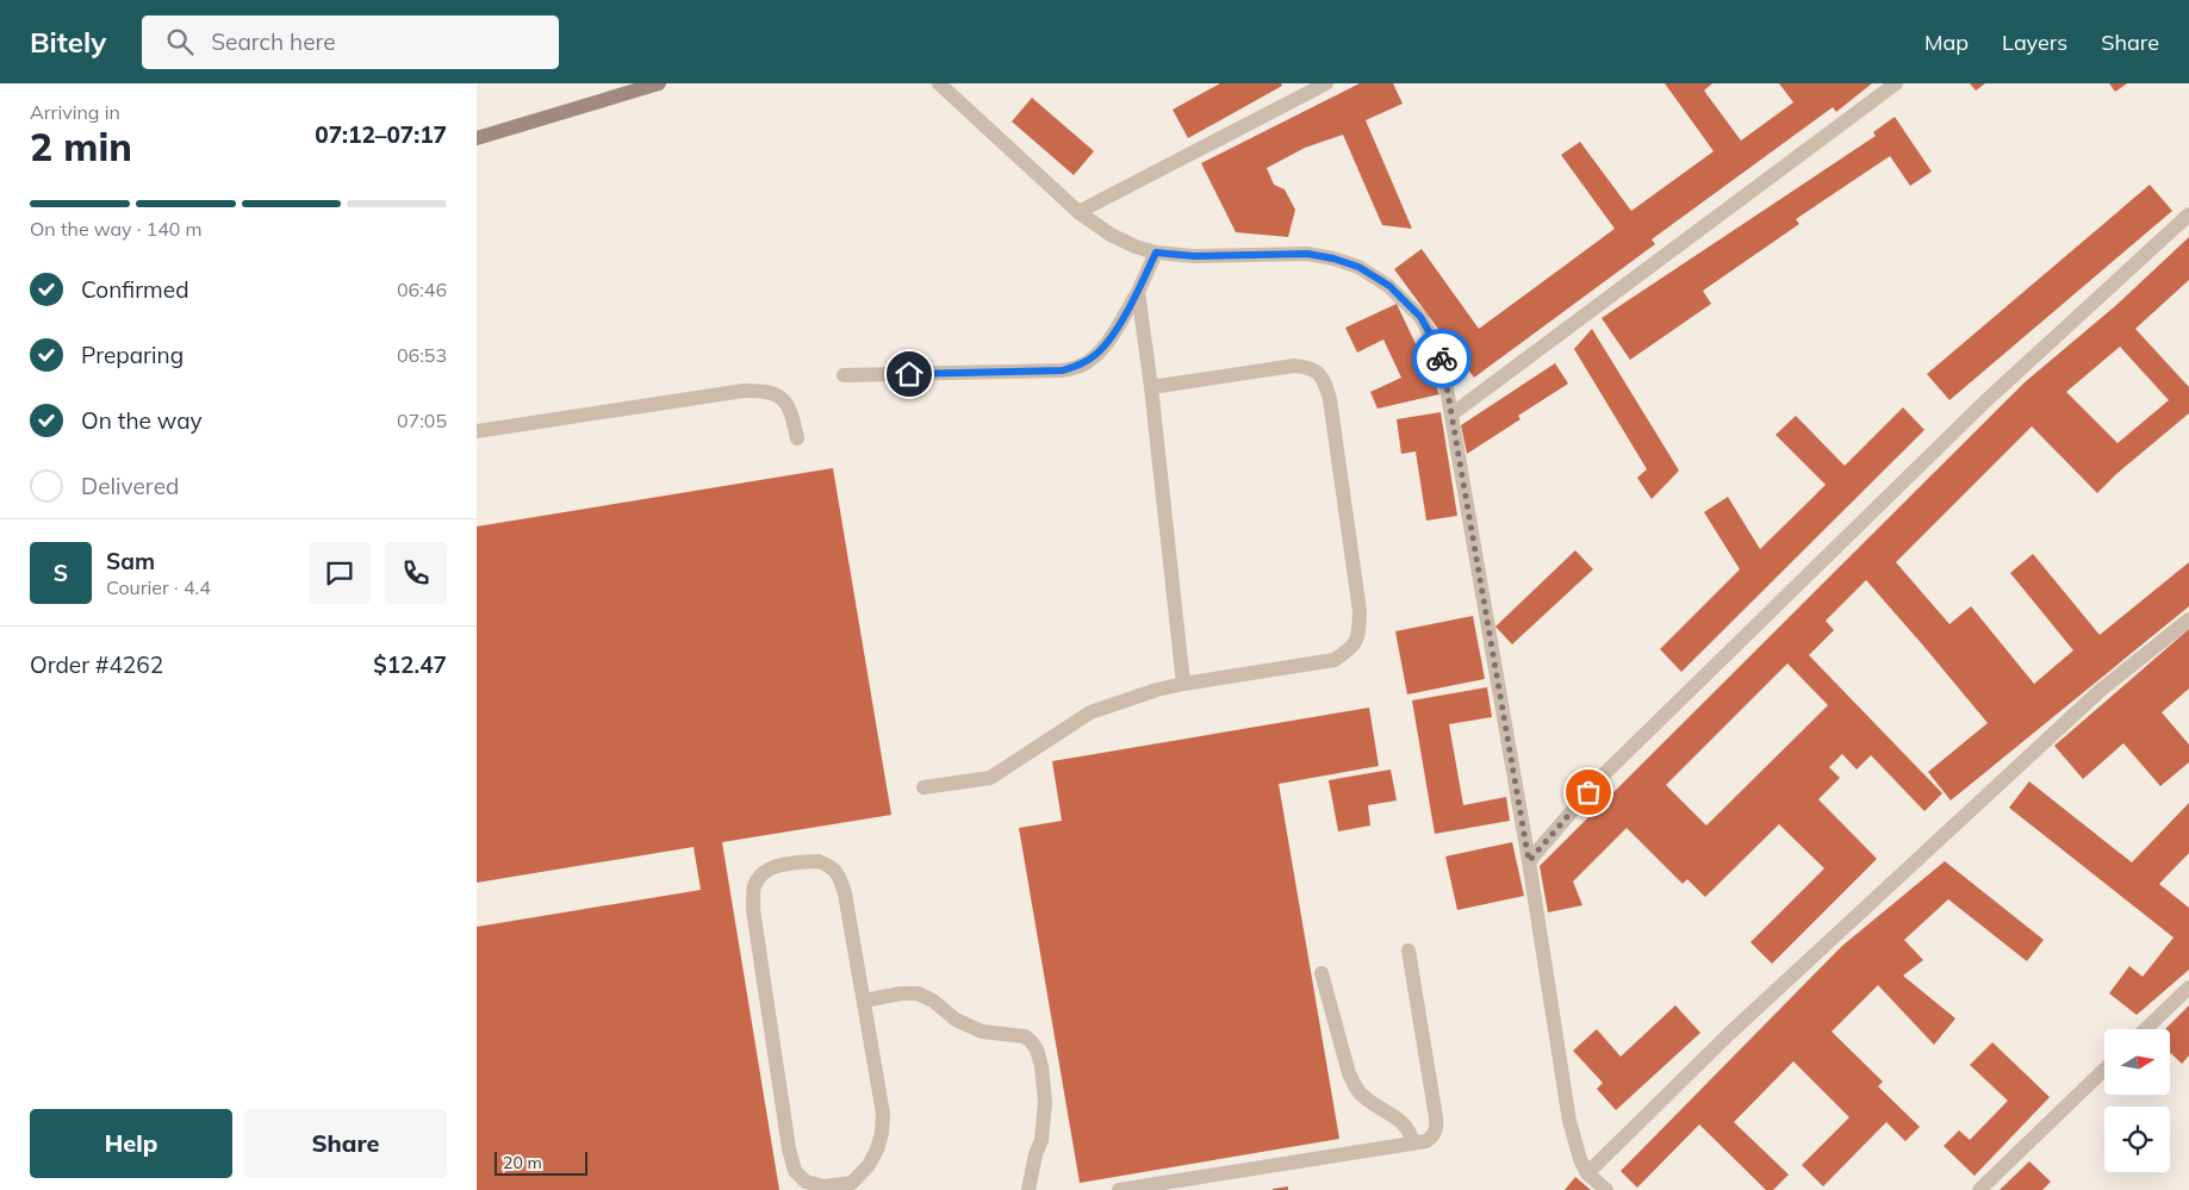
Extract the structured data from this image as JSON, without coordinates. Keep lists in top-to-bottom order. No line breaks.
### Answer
{"scale_bar":"20 m","north":"right","page":{"header":"Bitely","search":"Search here","nav":["Map","Layers","Share"],"heading":["2 min","Arriving in","07:12–07:17"],"panel":["Sam","Courier · 4.4","Order #4262","$12.47"],"bar":"On the way · 140 m","list":[["Confirmed","06:46"],["Preparing","06:53"],["On the way","07:05"],"Delivered"],"round":"S","buttons":["Help","Share"],"scale":"20 m"}}
